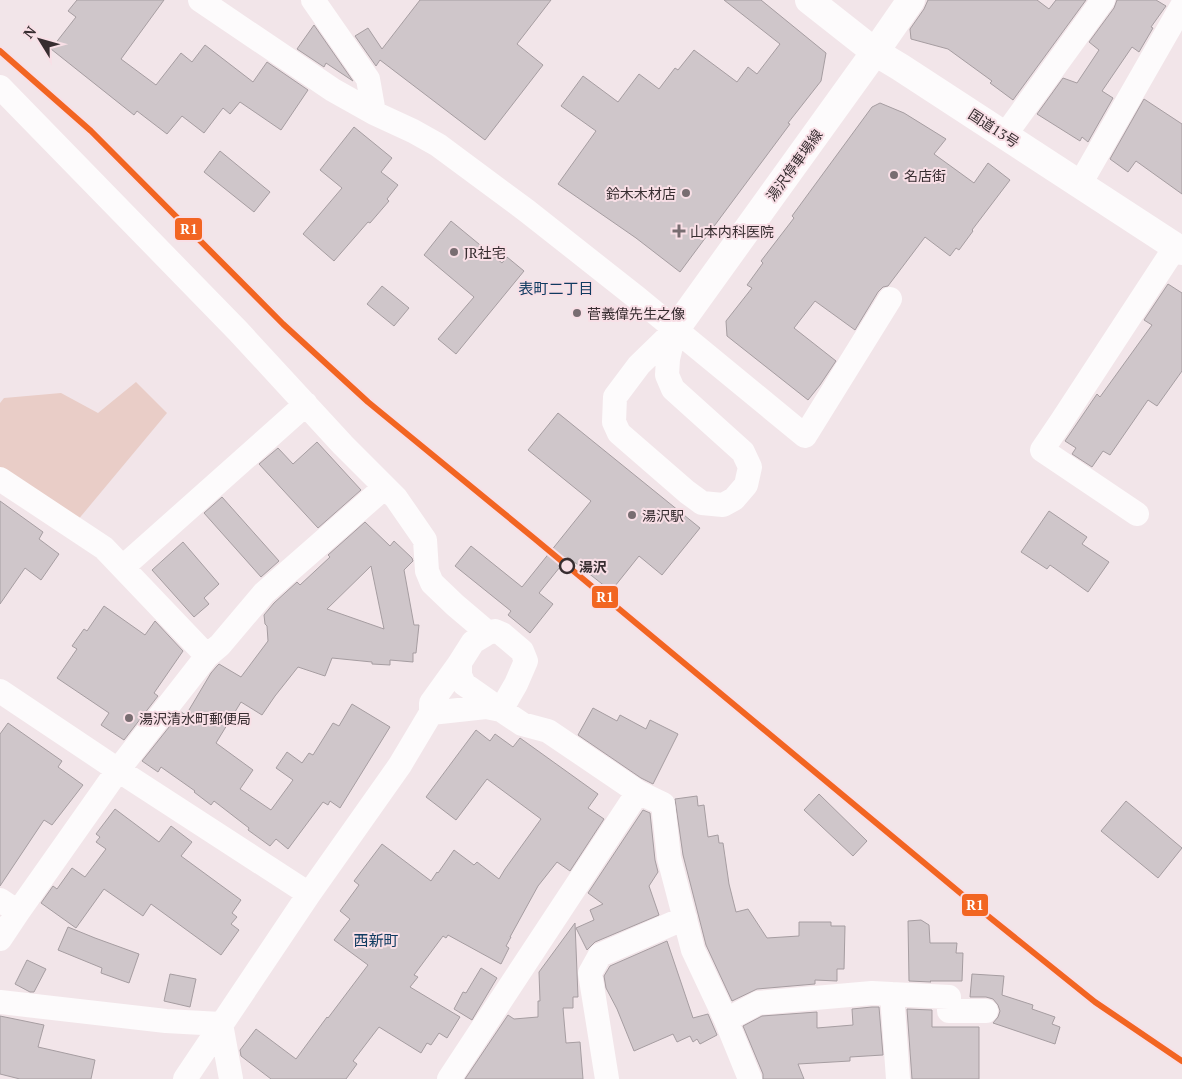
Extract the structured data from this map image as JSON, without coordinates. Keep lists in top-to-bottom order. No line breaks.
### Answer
{"streets":{"main road":["国道13号","湯沢停車場線"]},"crossings":[["国道13号","湯沢停車場線"]],"districts":["表町二丁目","西新町"],"places":{"other":["名店街","鈴木木材店","JR社宅","菅義偉先生之像","湯沢駅","湯沢","湯沢清水町郵便局"],"health":["山本内科医院"]},"lines":["transit line R1"],"north":"top left"}
